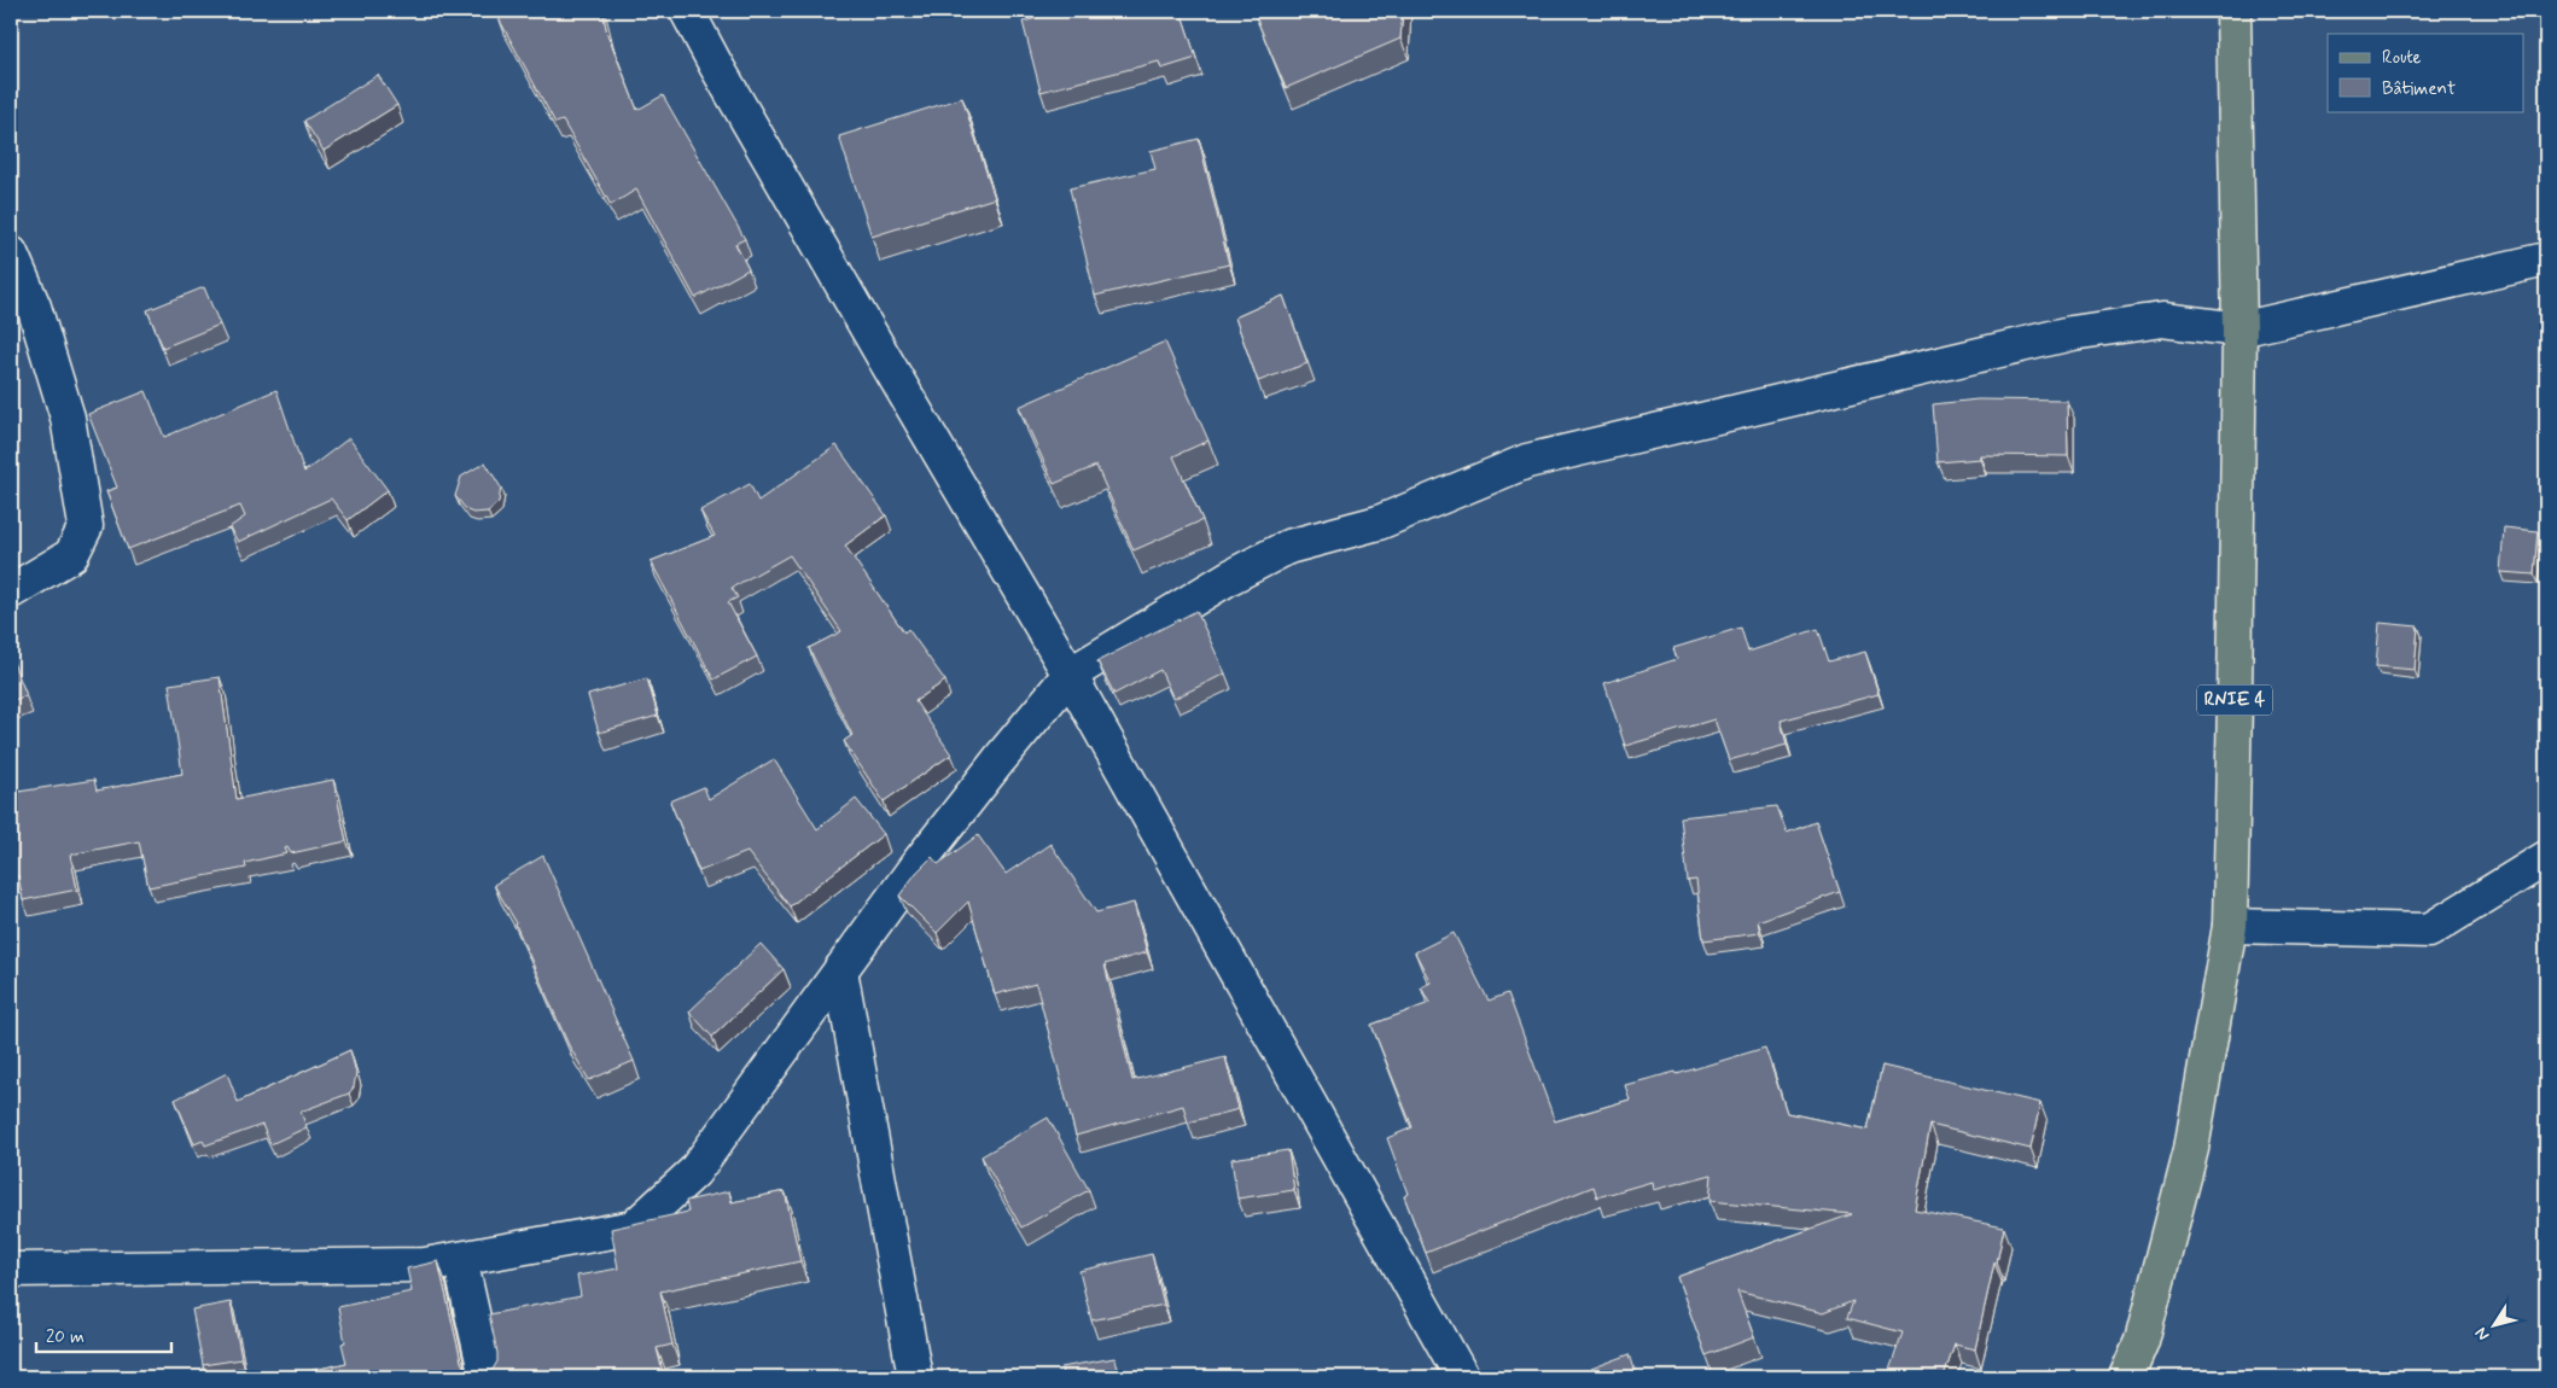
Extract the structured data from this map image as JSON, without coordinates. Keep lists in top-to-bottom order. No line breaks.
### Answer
{"streets":{"main road":["RNIE 4"]},"legend":["Route","Bâtiment"],"scale_bar":"20 m","north":"bottom left"}
